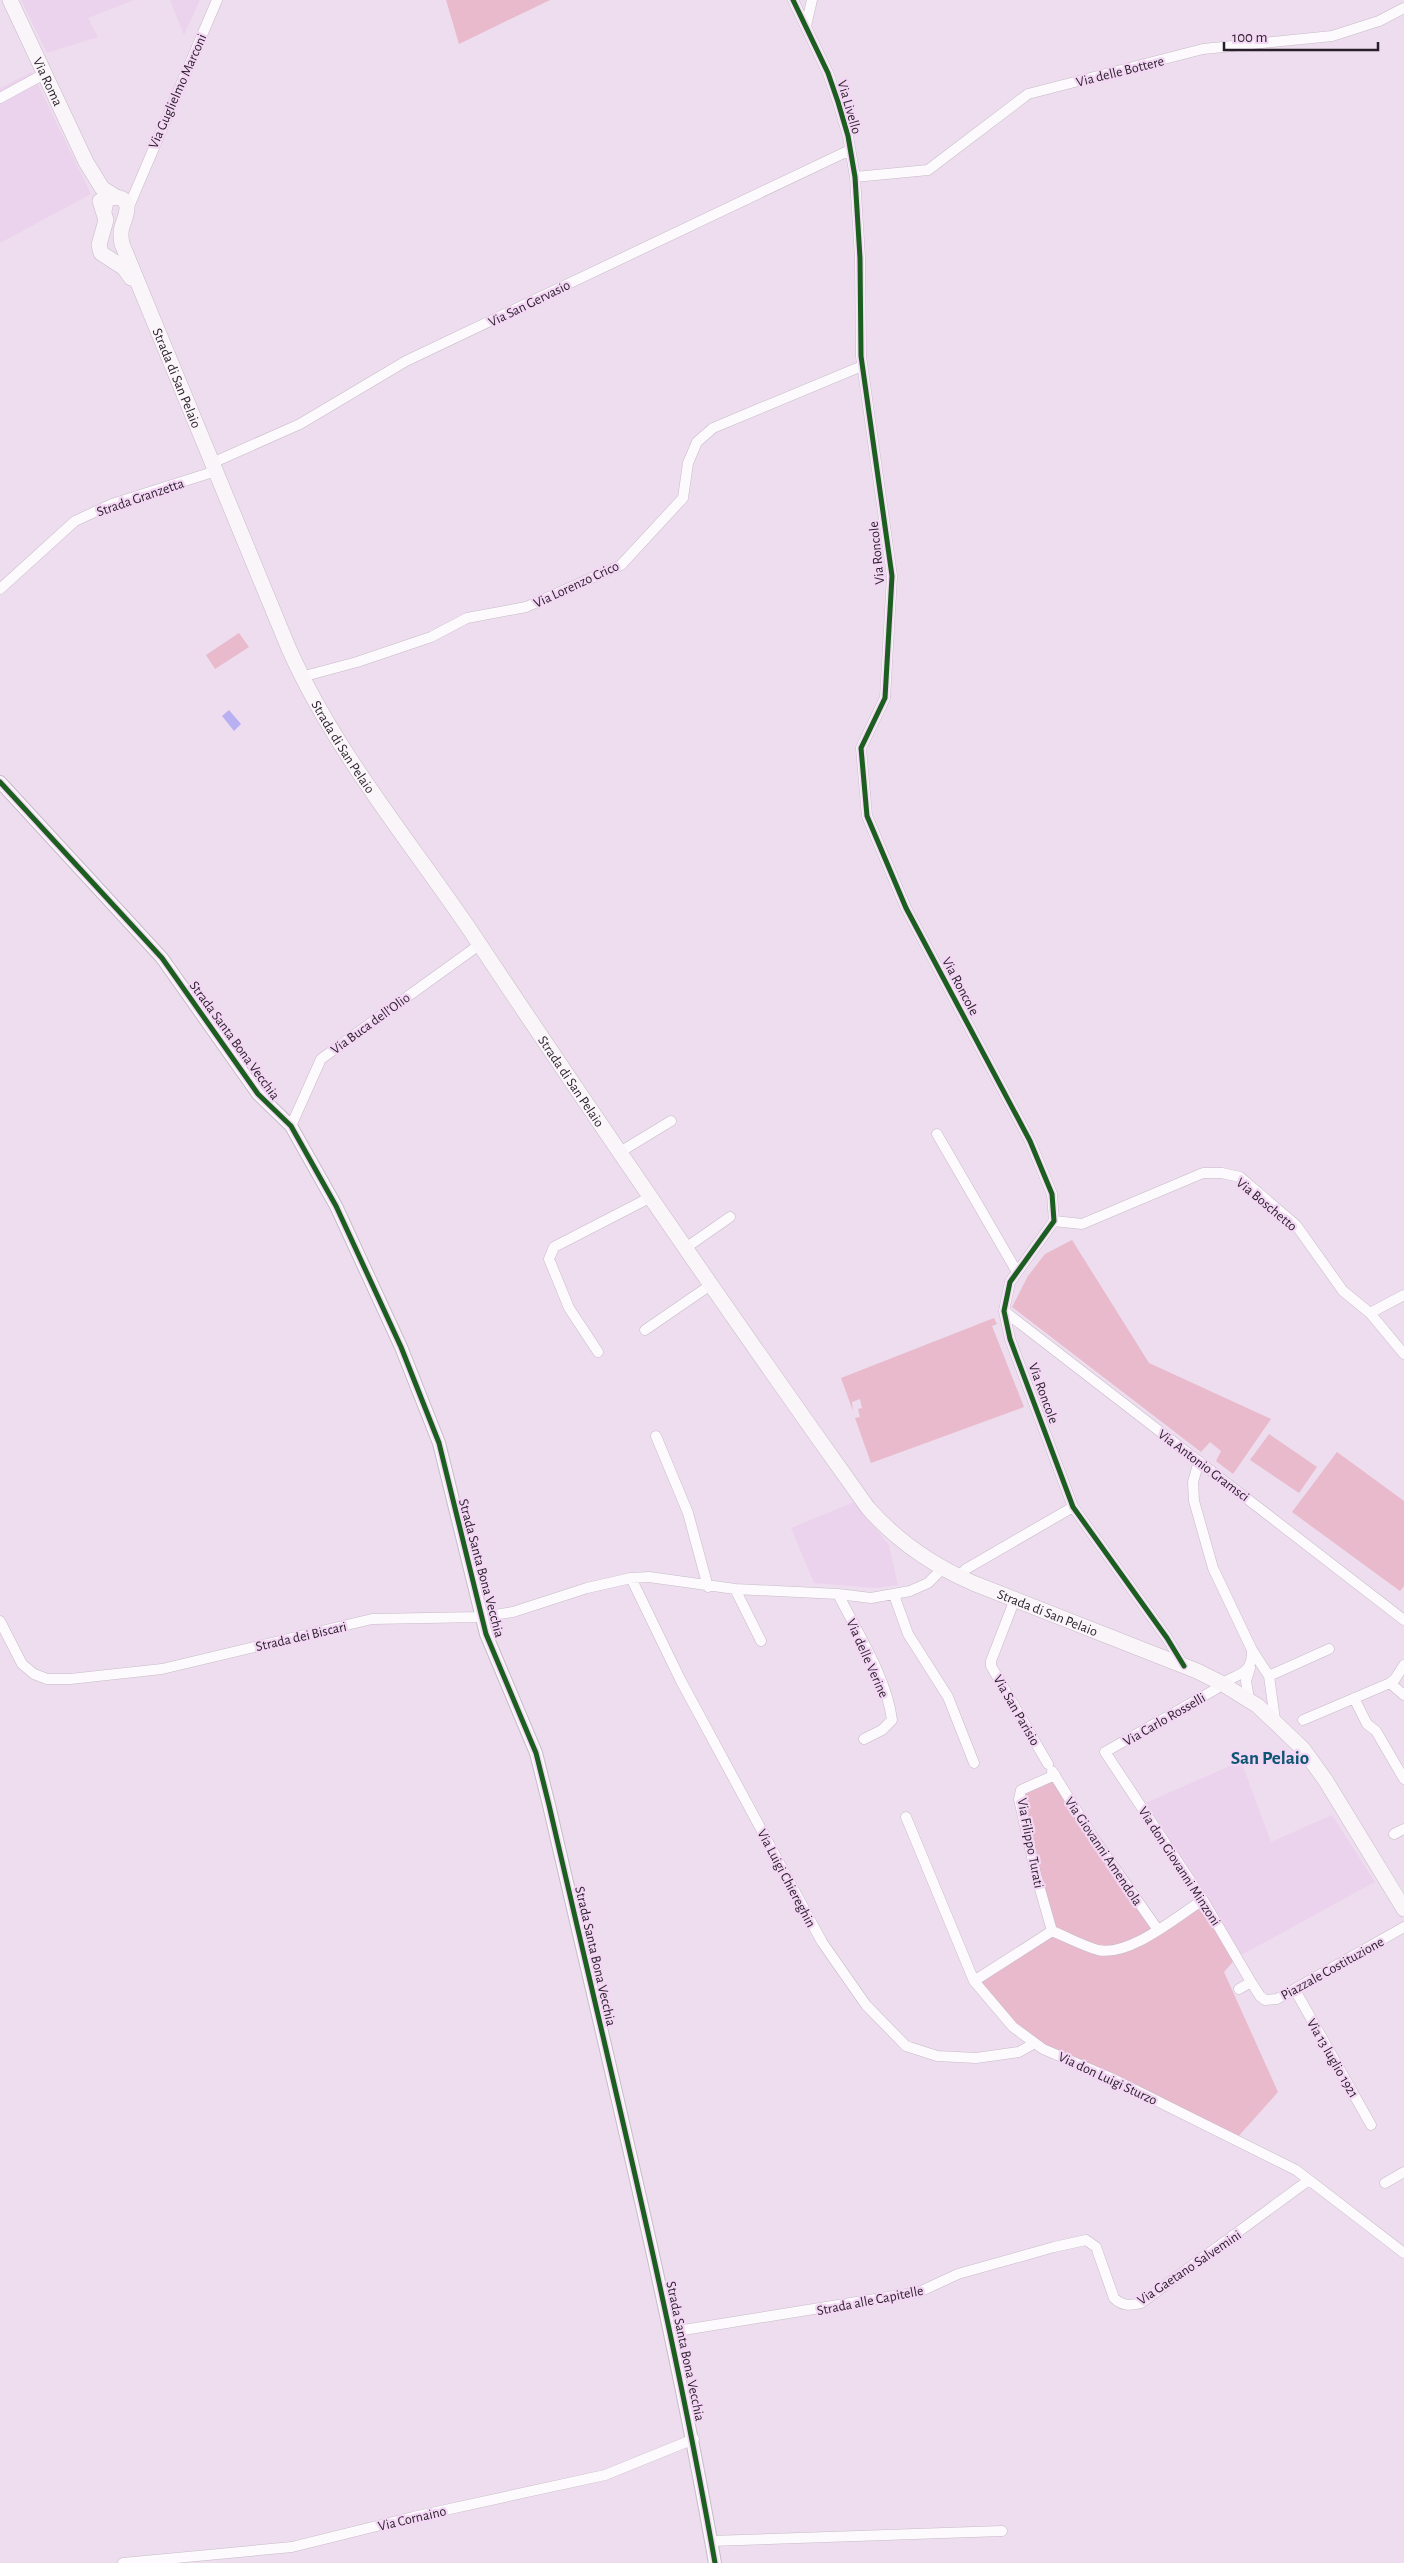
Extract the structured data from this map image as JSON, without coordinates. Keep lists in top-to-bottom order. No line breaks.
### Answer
{"streets":{"main road":["Via Roma","Strada di San Pelaio"],"street":["Via delle Bottere","Via Guglielmo Marconi","Via Livello","Via San Gervasio","Strada Granzetta","Via Roncole","Via Lorenzo Crico","Via Buca dell'Olio","Strada Santa Bona Vecchia","Via Boschetto","Via Antonio Gramsci","Strada dei Biscari","Via delle Verine","Via San Parisio","Via Carlo Rosselli","Via Filippo Turati","Via Giovanni Amendola","Via don Giovanni Minzoni","Via Luigi Chiereghin","Piazzale Costituzione","Via 13 luglio 1921","Via don Luigi Sturzo","Via Gaetano Salvemini","Strada alle Capitelle","Via Cornaino"]},"crossings":[["Via delle Bottere","Via Livello"],["Via Roma","Via Guglielmo Marconi"],["Via Roma","Strada di San Pelaio"],["Via Livello","Via San Gervasio"],["Via Livello","Via Roncole"],["Via San Gervasio","Strada di San Pelaio"],["Via San Gervasio","Strada Granzetta"],["Strada di San Pelaio","Strada Granzetta"],["Strada di San Pelaio","Via Roncole"],["Strada di San Pelaio","Via Lorenzo Crico"],["Strada di San Pelaio","Via Buca dell'Olio"],["Strada di San Pelaio","Via delle Verine"],["Strada di San Pelaio","Via San Parisio"],["Strada di San Pelaio","Via Carlo Rosselli"],["Via Roncole","Via Lorenzo Crico"],["Via Roncole","Via Boschetto"],["Via Roncole","Via Antonio Gramsci"],["Via Buca dell'Olio","Strada Santa Bona Vecchia"],["Strada Santa Bona Vecchia","Strada dei Biscari"],["Strada Santa Bona Vecchia","Strada alle Capitelle"],["Strada Santa Bona Vecchia","Via Cornaino"],["Strada dei Biscari","Via delle Verine"],["Strada dei Biscari","Via Luigi Chiereghin"],["Via delle Verine","Via Luigi Chiereghin"],["Via San Parisio","Via Filippo Turati"],["Via San Parisio","Via Giovanni Amendola"],["Via Carlo Rosselli","Via don Giovanni Minzoni"],["Via Filippo Turati","Via Giovanni Amendola"],["Via don Giovanni Minzoni","Piazzale Costituzione"],["Via Luigi Chiereghin","Via don Luigi Sturzo"],["Piazzale Costituzione","Via 13 luglio 1921"],["Via don Luigi Sturzo","Via Gaetano Salvemini"],["Via Gaetano Salvemini","Strada alle Capitelle"]],"districts":["San Pelaio"],"scale_bar":"100 m"}
